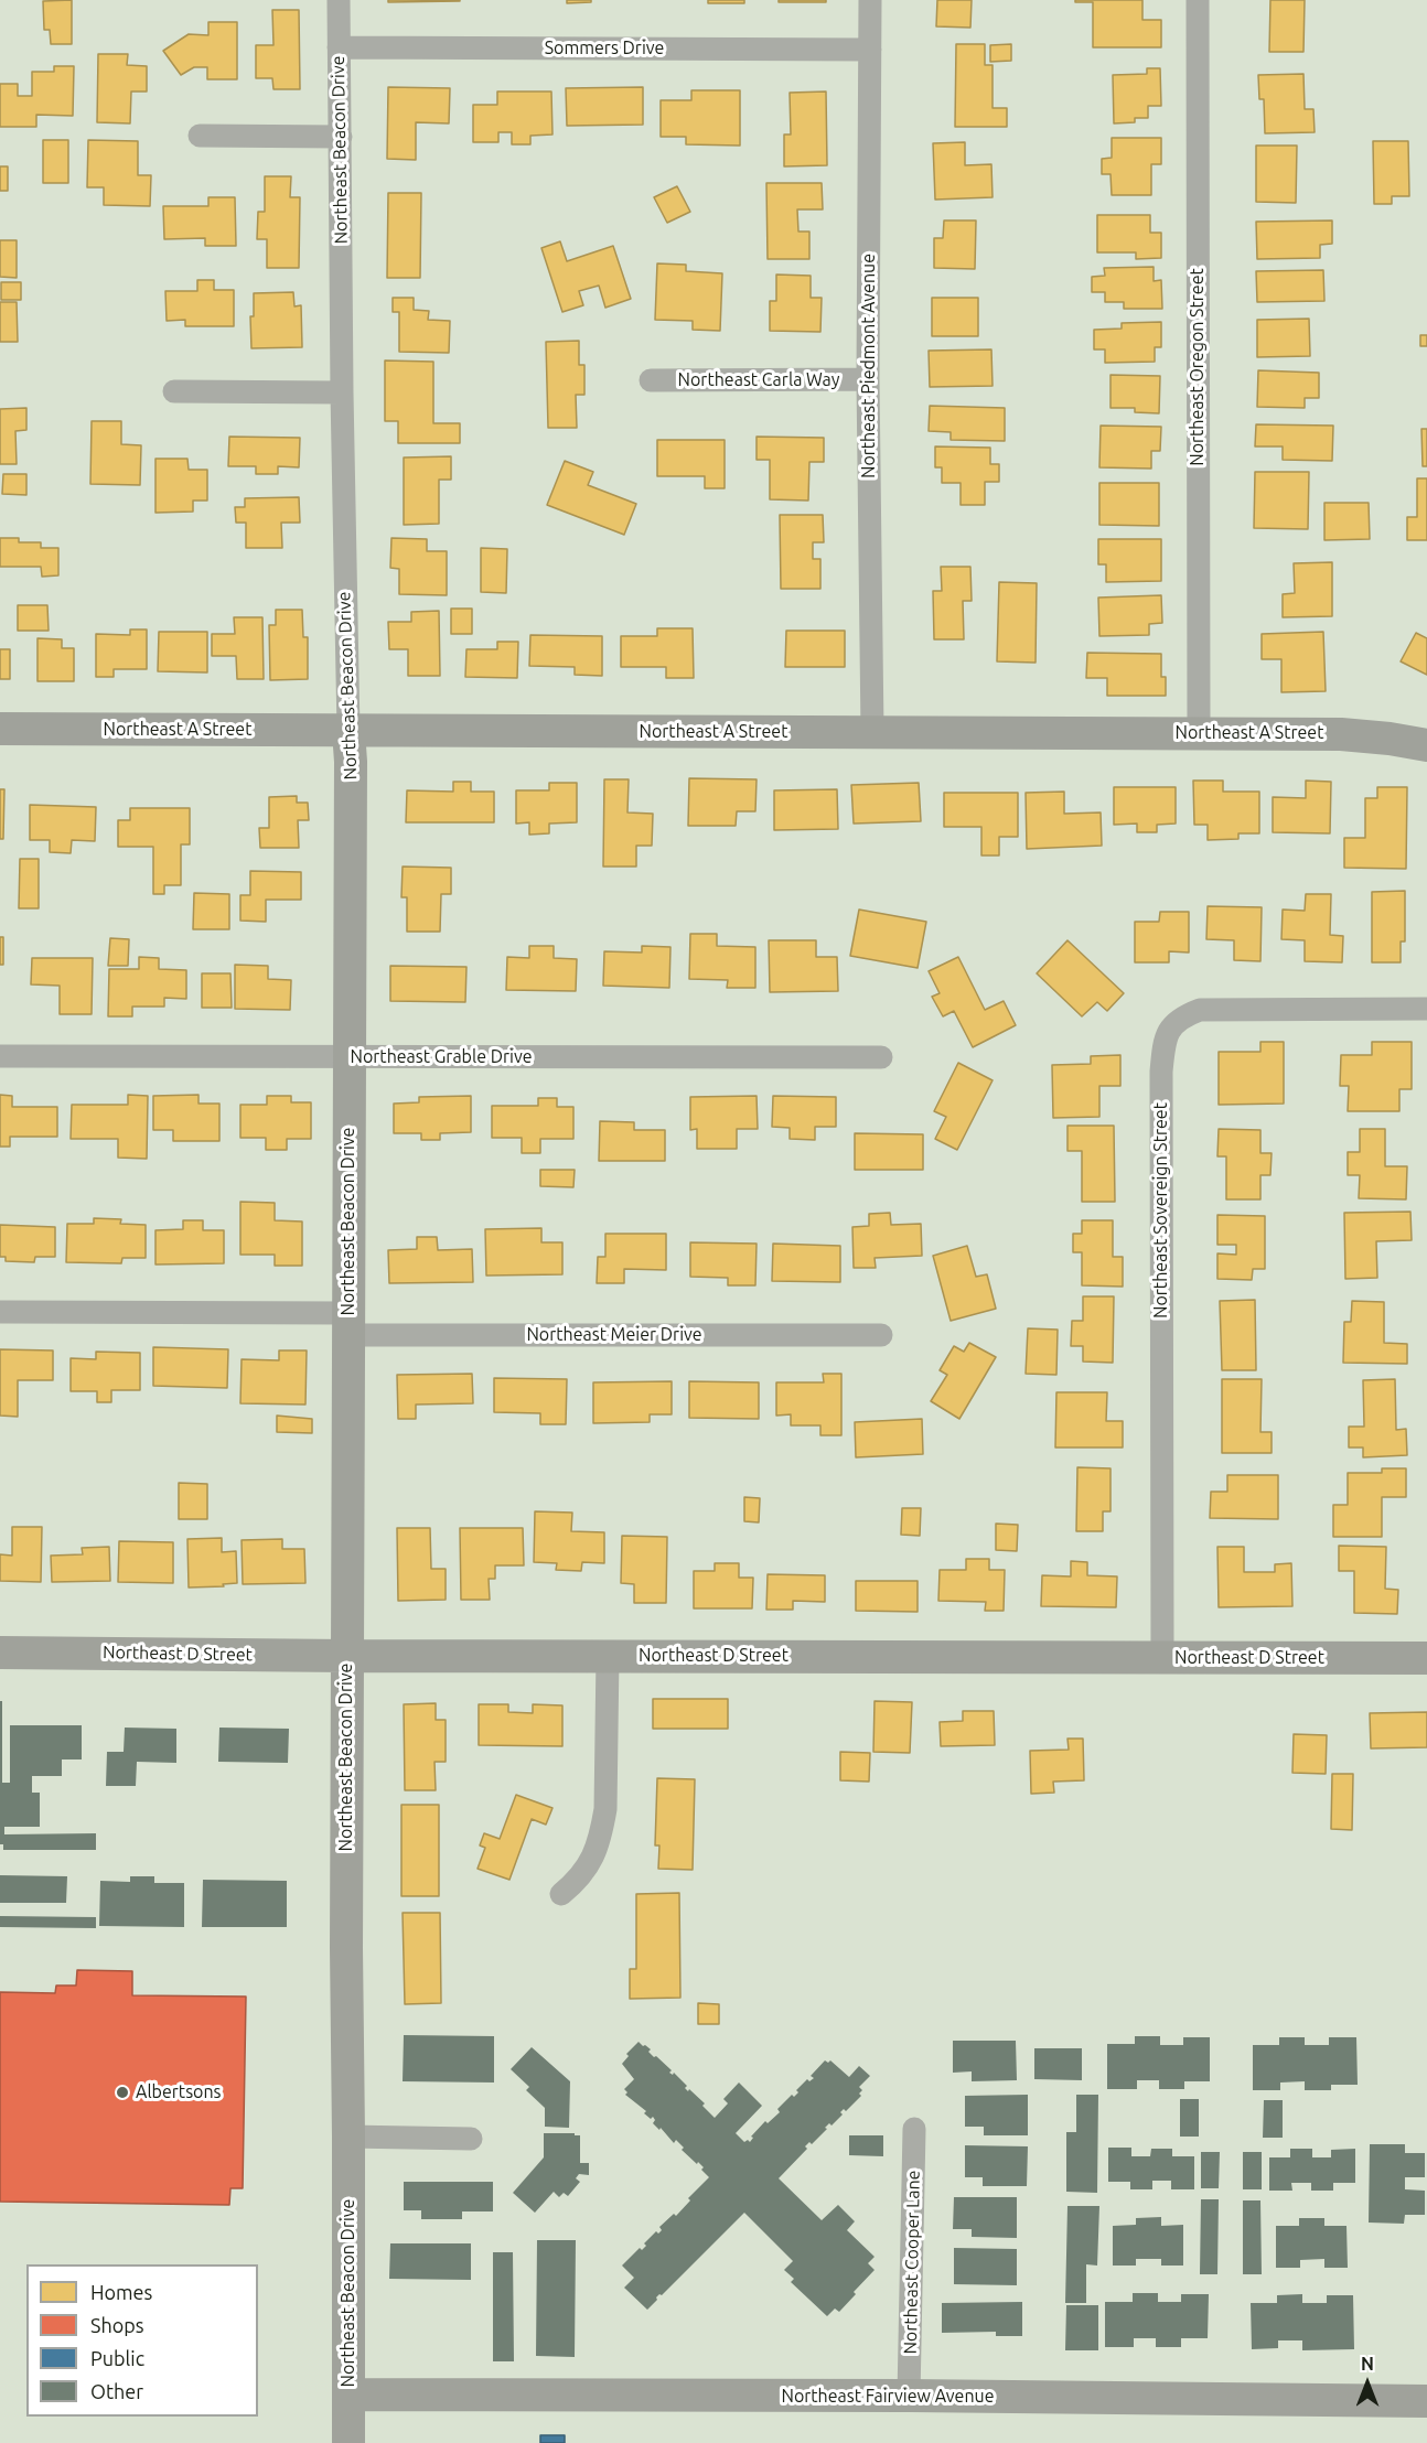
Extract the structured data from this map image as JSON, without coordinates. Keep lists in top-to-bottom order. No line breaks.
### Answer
{"streets":{"street":["Sommers Drive","Northeast Beacon Drive","Northeast Piedmont Avenue","Northeast Oregon Street","Northeast Carla Way","Northeast A Street","Northeast Grable Drive","Northeast Sovereign Street","Northeast Meier Drive","Northeast D Street","Northeast Cooper Lane","Northeast Fairview Avenue"]},"crossings":[["Sommers Drive","Northeast Beacon Drive"],["Sommers Drive","Northeast Piedmont Avenue"],["Northeast Beacon Drive","Northeast A Street"],["Northeast Beacon Drive","Northeast Grable Drive"],["Northeast Beacon Drive","Northeast Meier Drive"],["Northeast Beacon Drive","Northeast D Street"],["Northeast Beacon Drive","Northeast Fairview Avenue"],["Northeast Piedmont Avenue","Northeast Carla Way"],["Northeast Piedmont Avenue","Northeast A Street"],["Northeast Oregon Street","Northeast A Street"],["Northeast Sovereign Street","Northeast D Street"],["Northeast Cooper Lane","Northeast Fairview Avenue"]],"places":["Albertsons"],"legend":["Homes","Shops","Public","Other"],"north":"top"}
